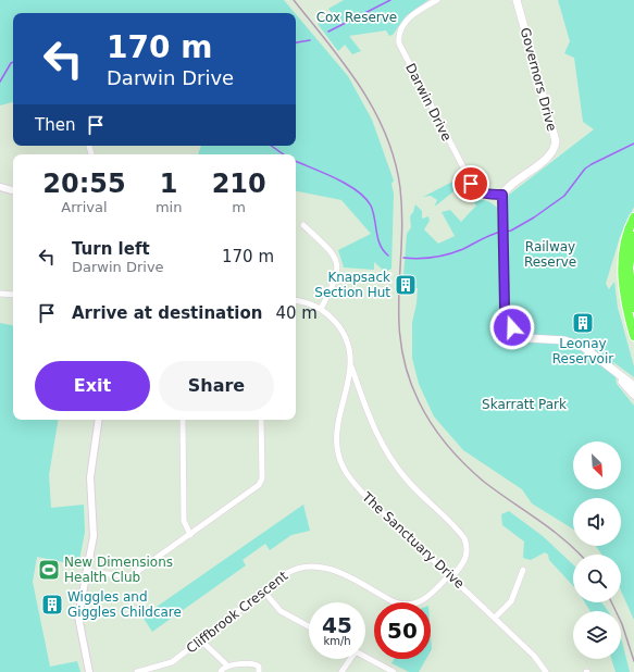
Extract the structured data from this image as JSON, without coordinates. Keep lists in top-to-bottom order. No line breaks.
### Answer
{"streets":{"main road":["Governors Drive"],"street":["Darwin Drive","The Sanctuary Drive","Cliffbrook Crescent"]},"crossings":[["Governors Drive","Darwin Drive"],["The Sanctuary Drive","Cliffbrook Crescent"]],"parks":["Cox Reserve","Railway Reserve","Skarratt Park"],"places":{"building":["Knapsack Section Hut","Leonay Reservoir","Wiggles and Giggles Childcare"],"sports":["New Dimensions Health Club"]},"north":"bottom right","page":{"turn":["170 m","Darwin Drive"],"then":"Then","eta":["20:55","Arrival","1","min","210","m"],"list":[{"name":"Turn left","note":"Darwin Drive","value":"170 m"},{"name":"Arrive at destination","value":"40 m"}],"buttons":["Exit","Share"],"speed":"45 km/h","limit":"50"}}
